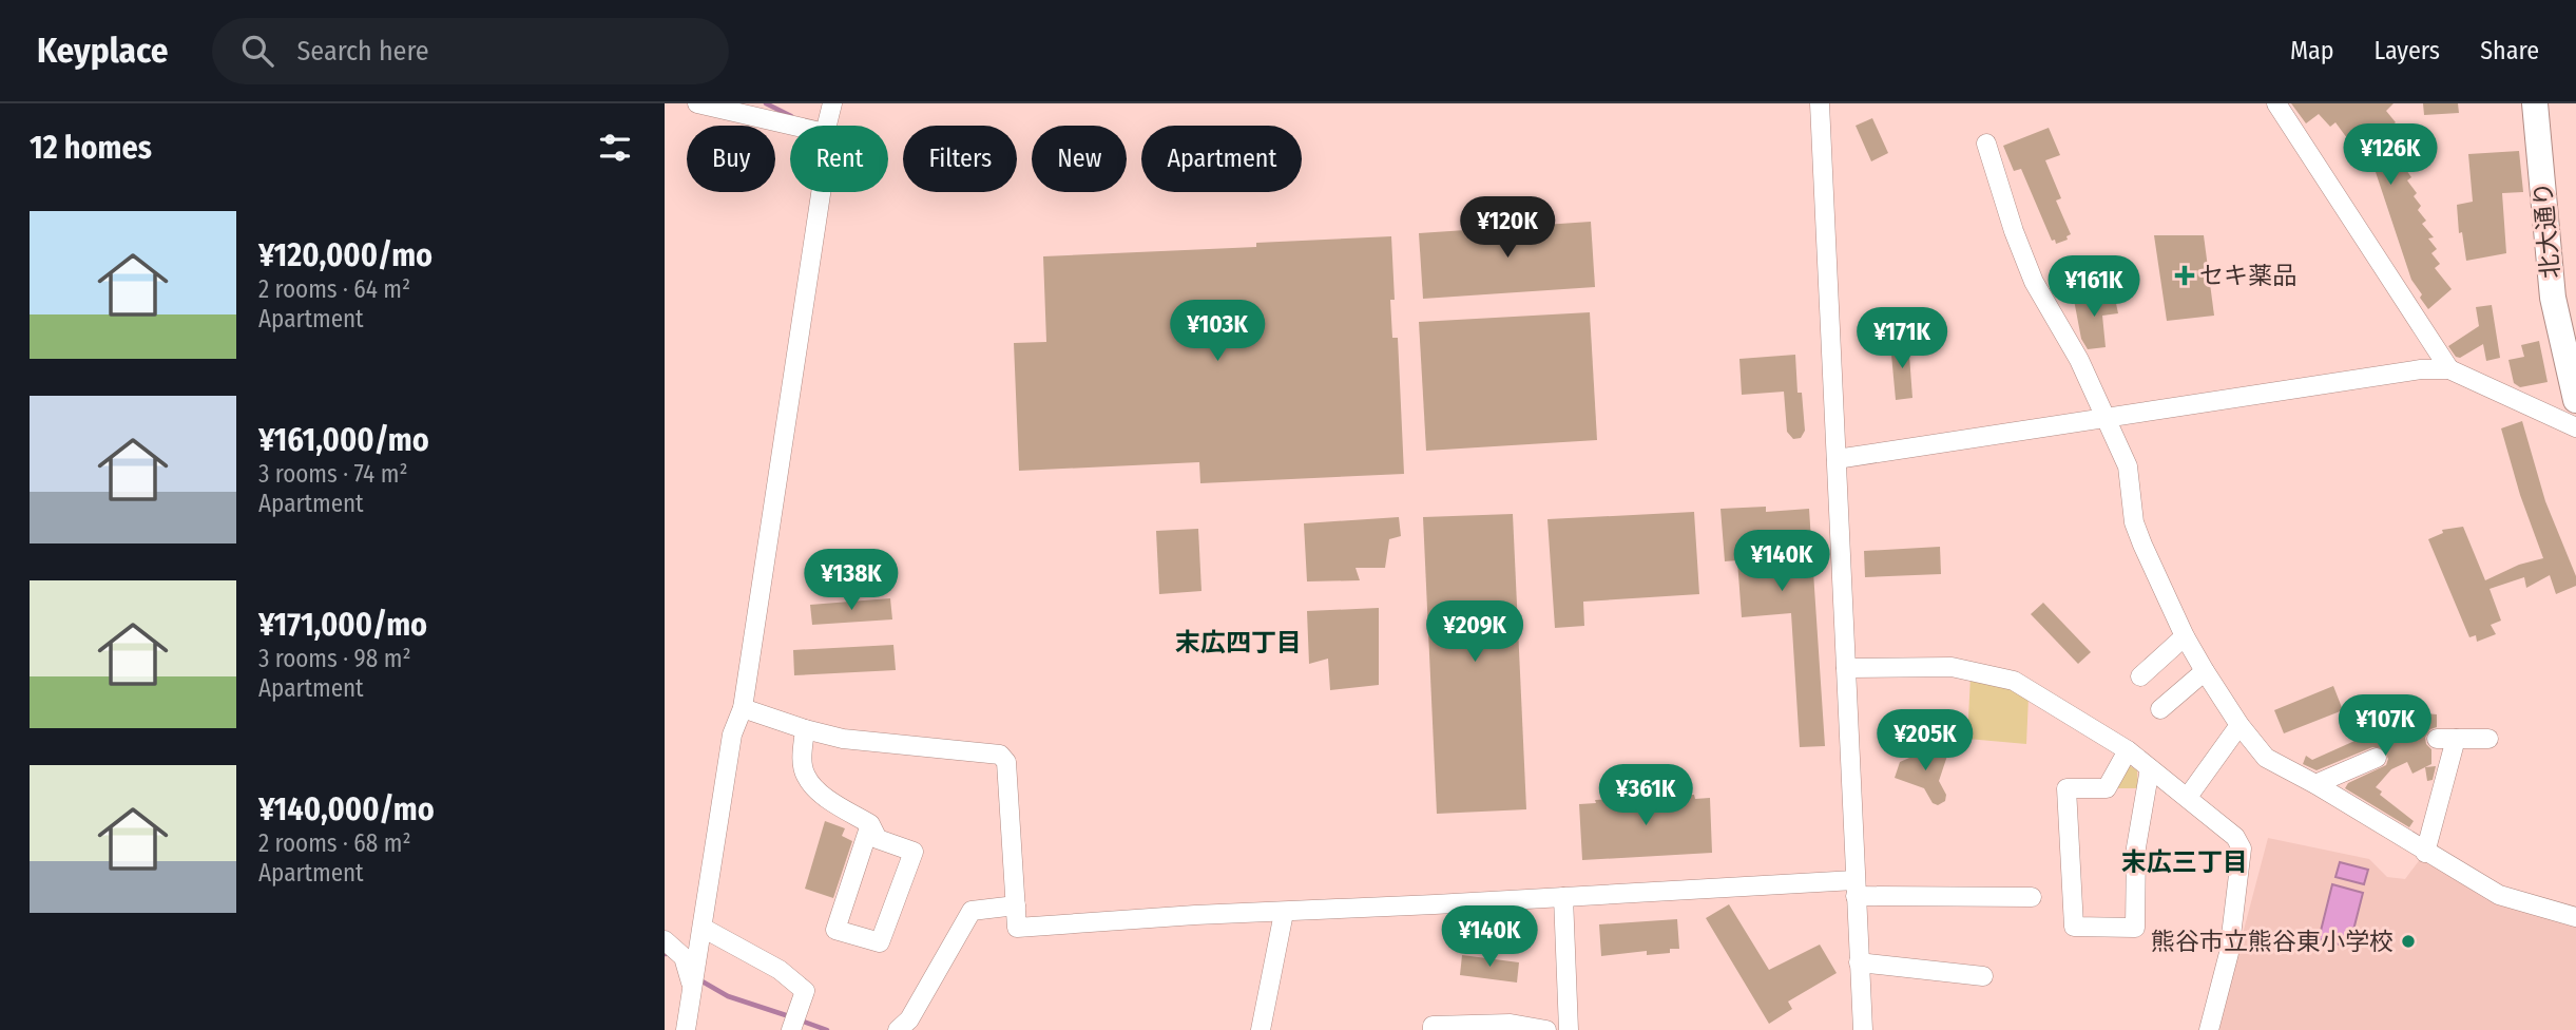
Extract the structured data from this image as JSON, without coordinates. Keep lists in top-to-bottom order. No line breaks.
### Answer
{"streets":{"street":["北大通り"]},"districts":["末広四丁目","末広三丁目"],"places":{"health":["セキ薬品"],"other":["熊谷市立熊谷東小学校"]},"page":{"header":"Keyplace","search":"Search here","nav":["Map","Layers","Share"],"heading":"12 homes","price":["¥126K","¥120K","¥161K","¥103K","¥171K","¥140K","¥138K","¥209K","¥107K","¥205K","¥361K","¥140K"],"chip":["Buy","Rent","Filters","New","Apartment"],"list":[{"name":"¥120,000/mo","note":"2 rooms · 64 m² · Apartment"},{"name":"¥161,000/mo","note":"3 rooms · 74 m² · Apartment"},{"name":"¥171,000/mo","note":"3 rooms · 98 m² · Apartment"},{"name":"¥140,000/mo","note":"2 rooms · 68 m² · Apartment"}]}}
